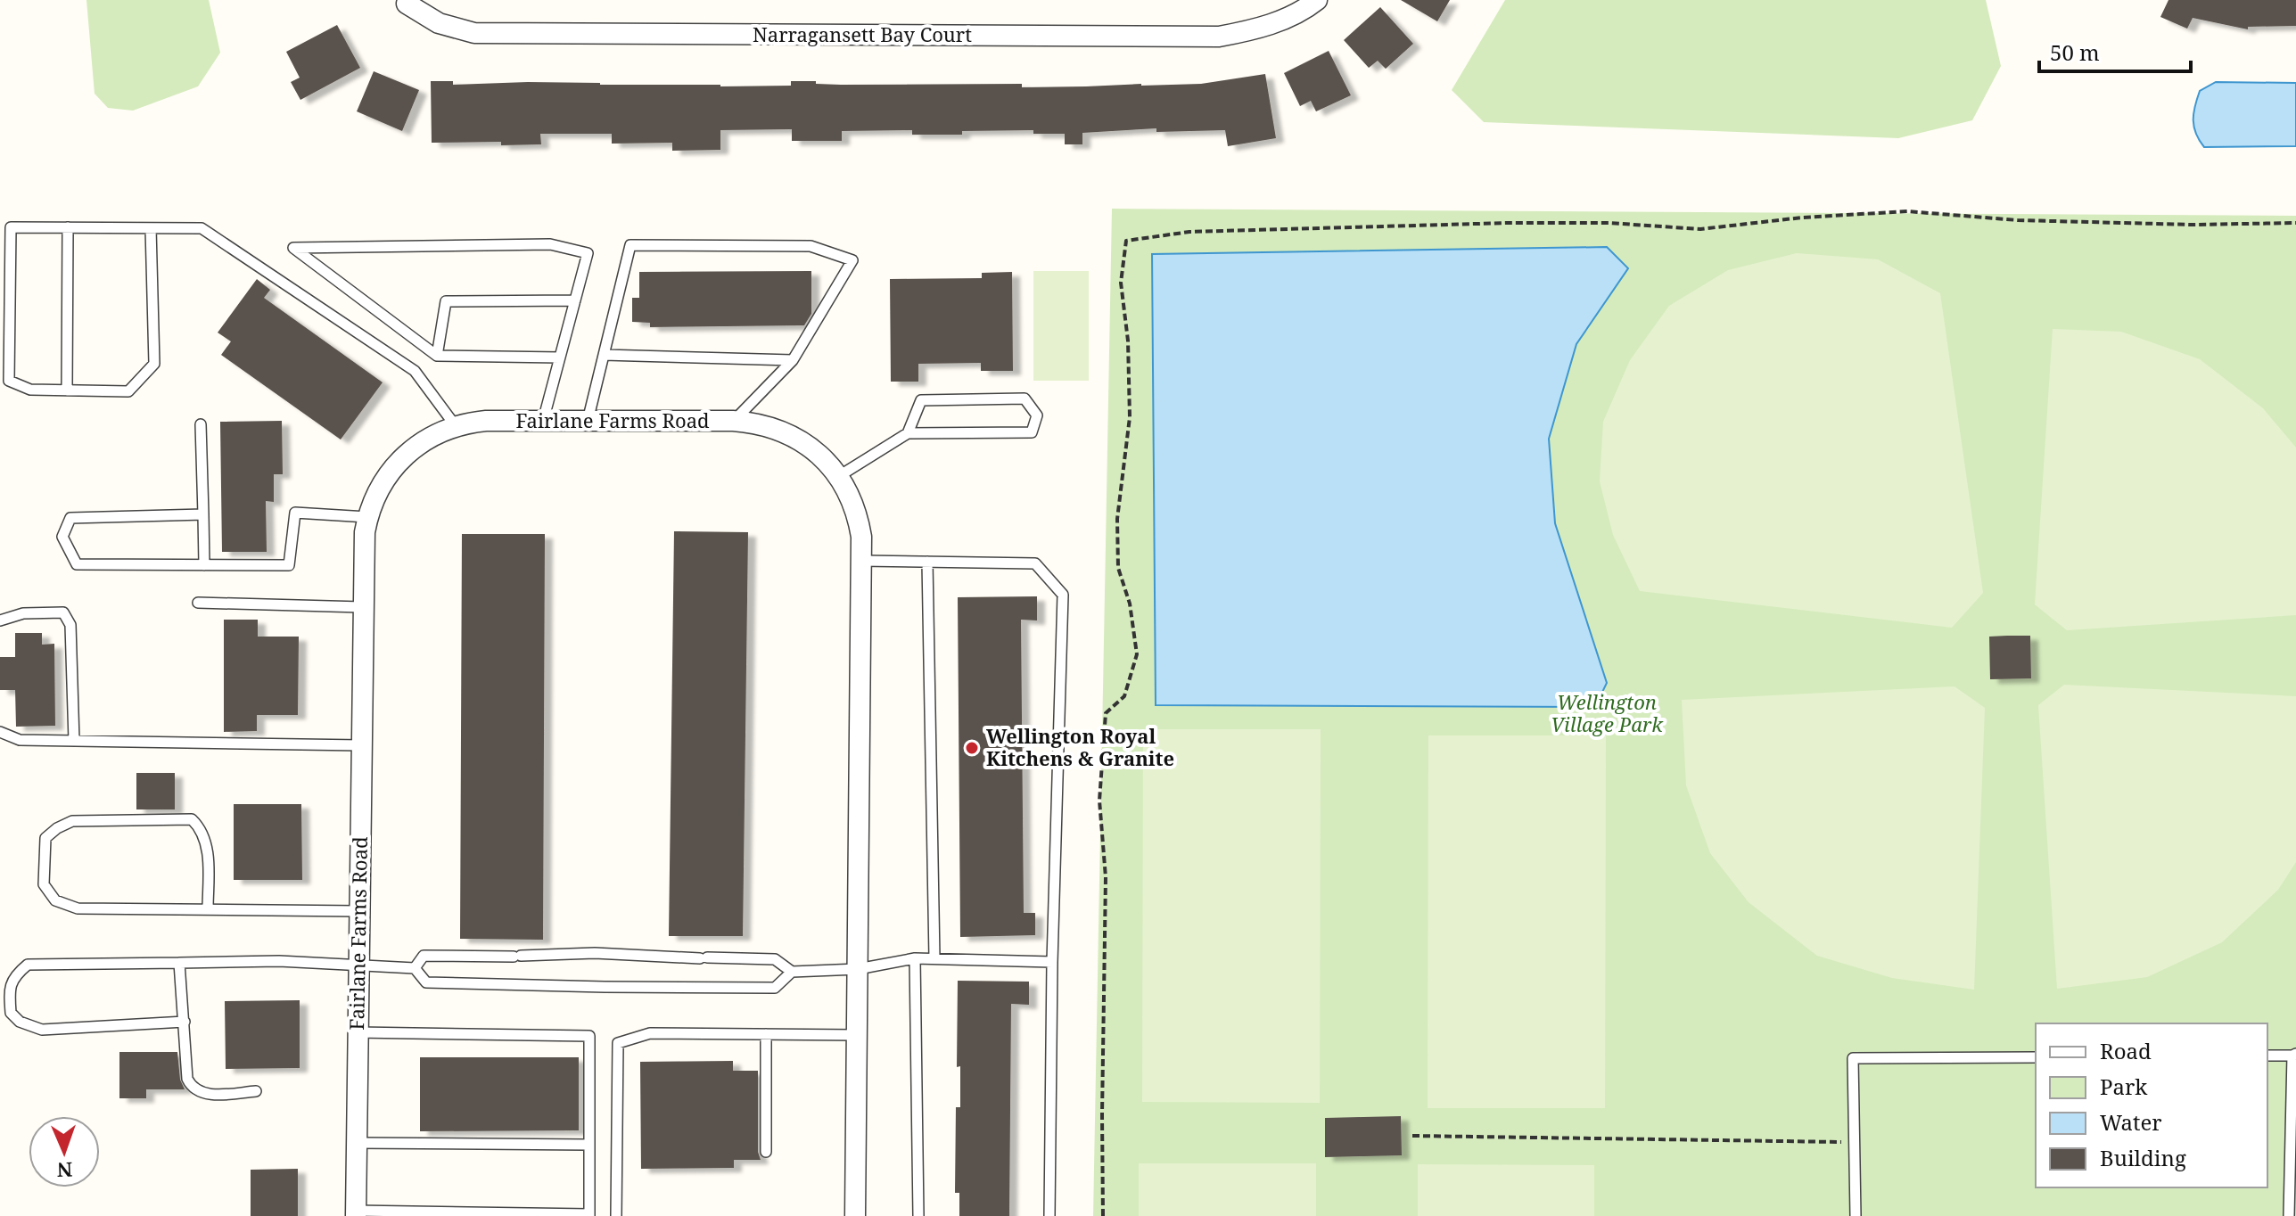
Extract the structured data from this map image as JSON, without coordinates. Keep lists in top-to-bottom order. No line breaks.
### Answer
{"streets":{"street":["Narragansett Bay Court","Fairlane Farms Road"]},"parks":["Wellington Village Park"],"places":["Wellington Royal Kitchens & Granite"],"legend":["Road","Park","Water","Building"],"scale_bar":"50 m","north":"bottom"}
